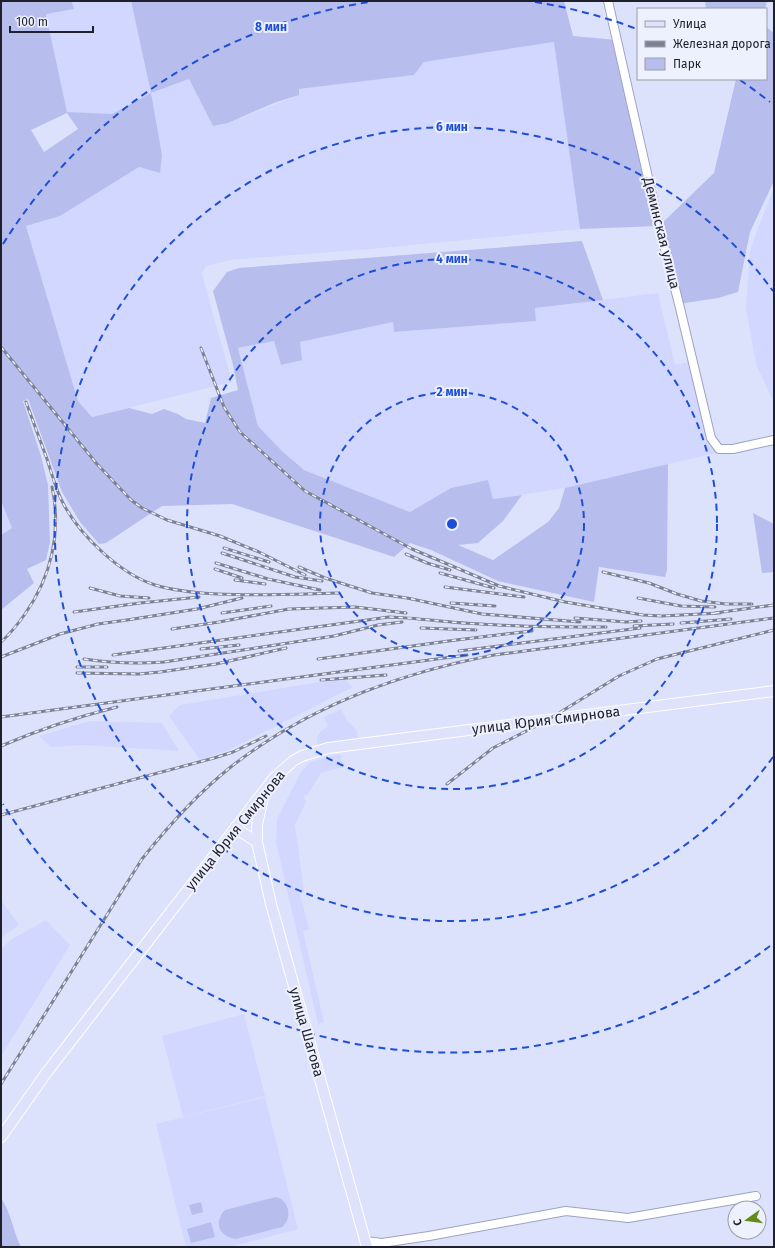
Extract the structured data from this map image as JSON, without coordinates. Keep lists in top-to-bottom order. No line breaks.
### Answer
{"streets":{"main road":["улица Юрия Смирнова","улица Шагова"],"street":["Деминская улица"]},"crossings":[["улица Юрия Смирнова","улица Шагова"]],"legend":["Улица","Железная дорога","Парк"],"scale_bar":"100 m","north":"left","rings":["8 мин","6 мин","4 мин","2 мин"]}
